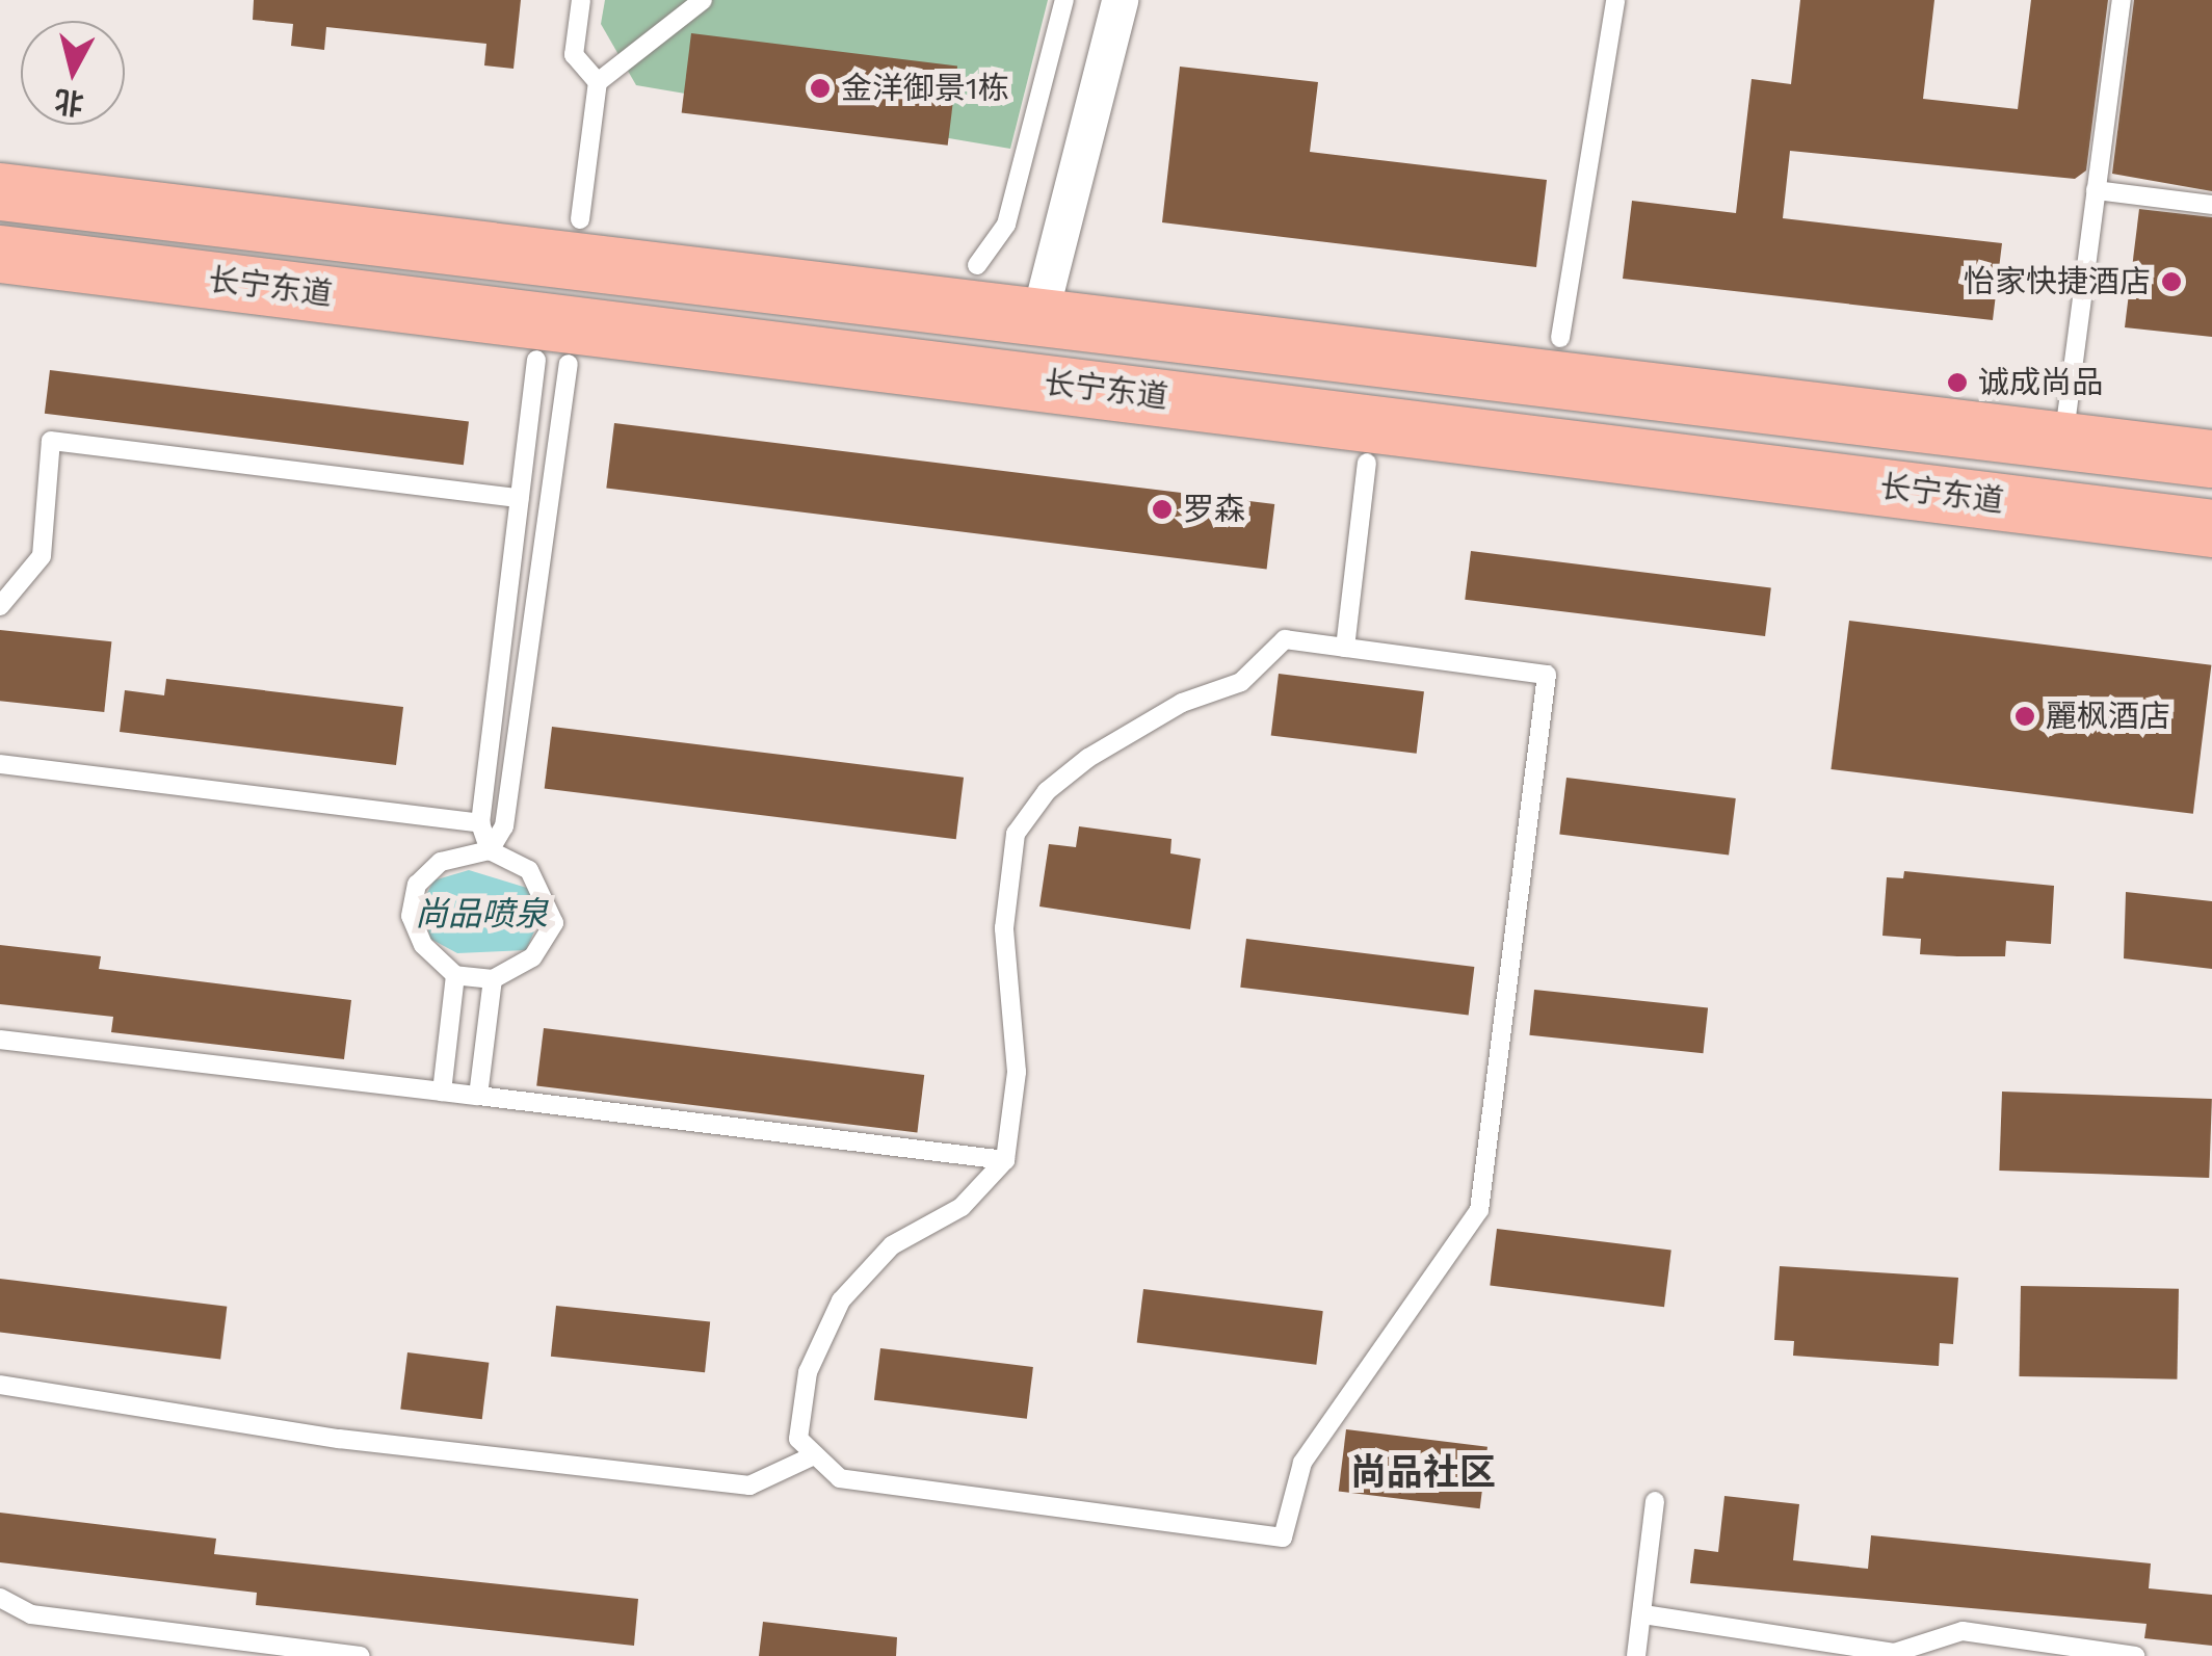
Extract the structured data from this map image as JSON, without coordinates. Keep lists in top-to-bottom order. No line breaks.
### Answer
{"streets":{"main road":["长宁东道"]},"districts":["尚品社区"],"water":["尚品喷泉"],"places":["金洋御景1栋","怡家快捷酒店","诚成尚品","罗森","麗枫酒店"],"north":"bottom"}
